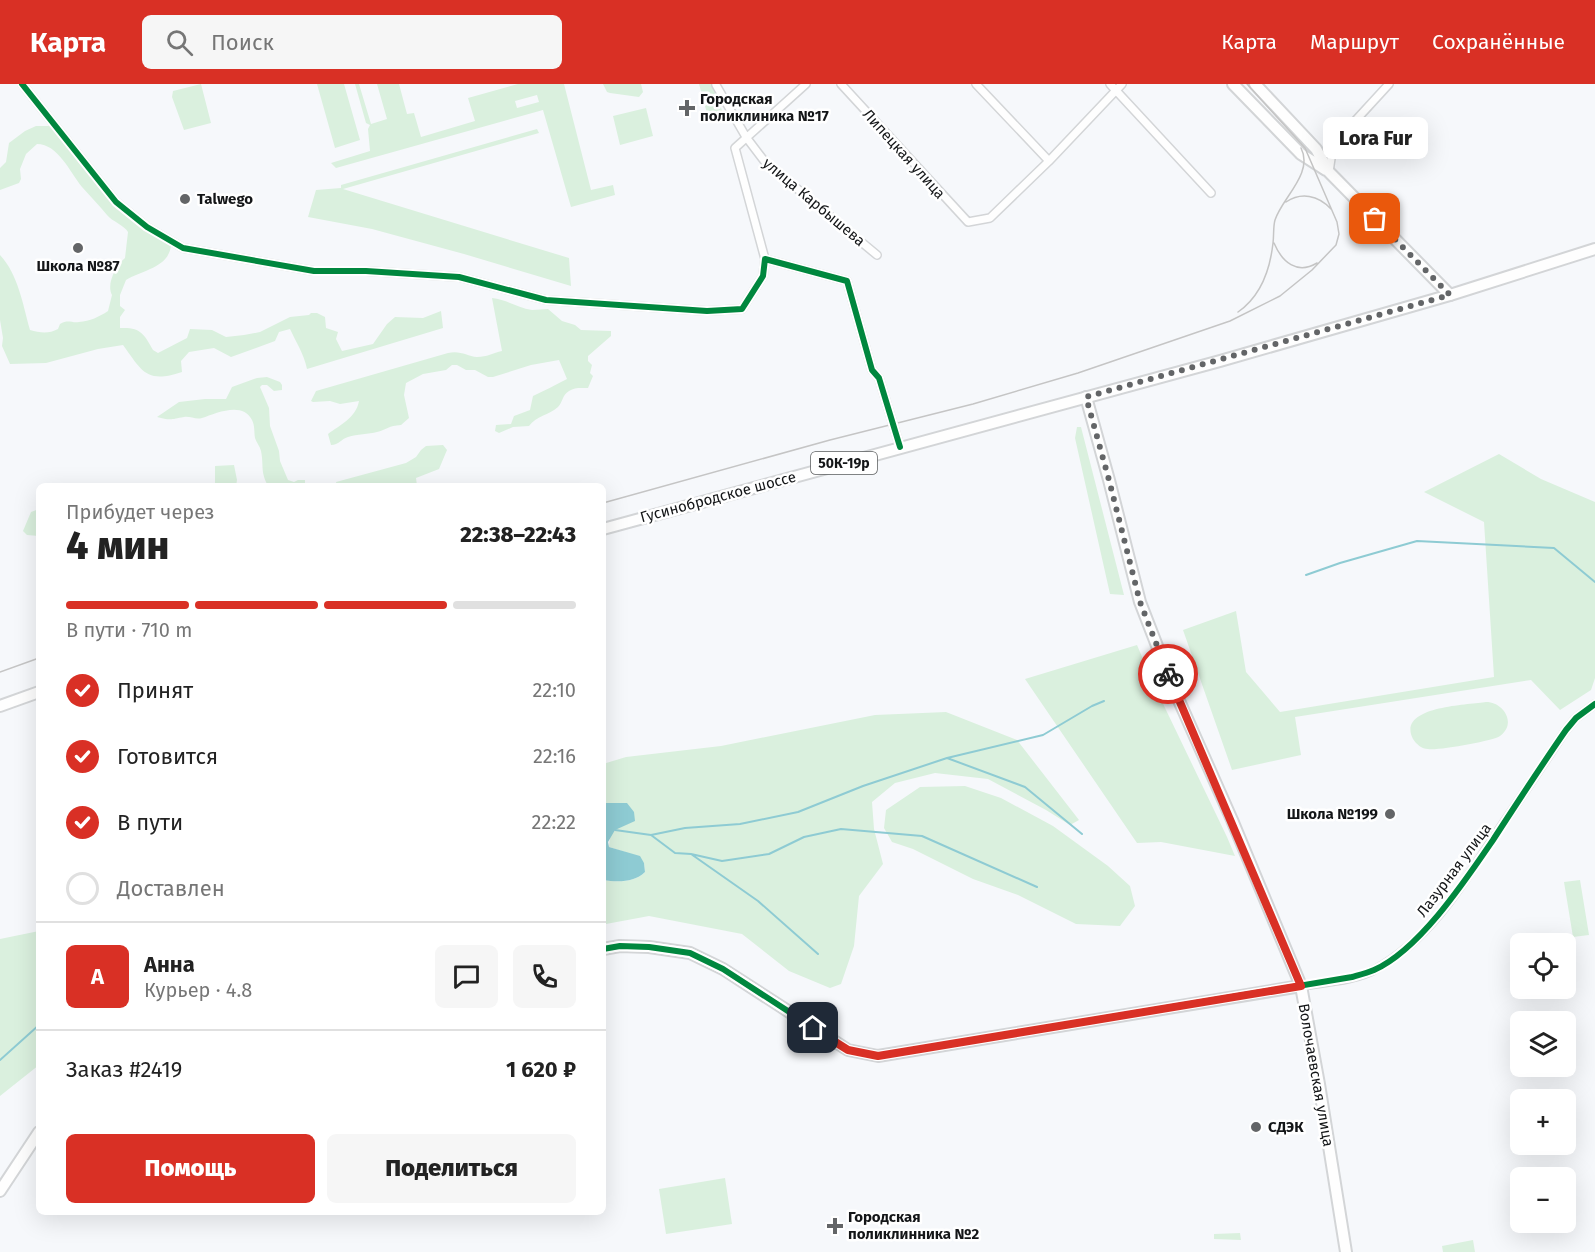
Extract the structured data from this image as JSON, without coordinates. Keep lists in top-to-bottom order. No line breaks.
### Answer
{"streets":{"street":["Липецкая улица","улица Карбышева","50К-19р","Гусинобродское шоссе","Лазурная улица","Волочаевская улица"]},"crossings":[["Гусинобродское шоссе","Волочаевская улица"],["Лазурная улица","Волочаевская улица"]],"places":{"health":["Городская поликлиника №17","Городская поликлинника №2"],"other":["Talwego","Lora Fur","Школа №87","Школа №199","СДЭК"]},"page":{"header":"Карта","search":"Поиск","nav":["Карта","Маршрут","Сохранённые"],"bubble":"Lora Fur","heading":["4 мин","Прибудет через","22:38–22:43"],"panel":["Анна","Курьер · 4.8","Заказ #2419","1 620 ₽"],"bar":"В пути · 710 m","list":[["Принят","22:10"],["Готовится","22:16"],["В пути","22:22"],"Доставлен"],"map_buttons":["+","−"],"round":"А","buttons":["Помощь","Поделиться"]}}
